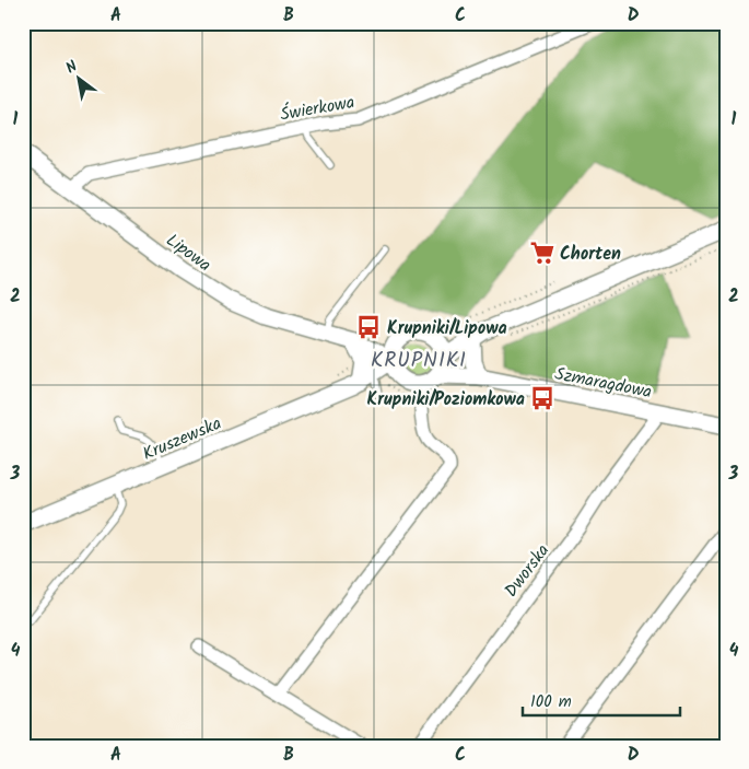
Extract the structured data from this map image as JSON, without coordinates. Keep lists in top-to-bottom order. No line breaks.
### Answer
{"streets":{"street":["Świerkowa","Lipowa","Szmaragdowa","Kruszewska","Dworska"]},"crossings":[["Świerkowa","Lipowa"],["Lipowa","Kruszewska"],["Szmaragdowa","Dworska"]],"districts":["KRUPNIKI"],"places":{"supermarket":["Chorten"],"bus stop":["Krupniki/Lipowa","Krupniki/Poziomkowa"]},"scale_bar":"100 m","north":"top left","grid":{"columns":["A","B","C","D"],"rows":["1","2","3","4"]}}
